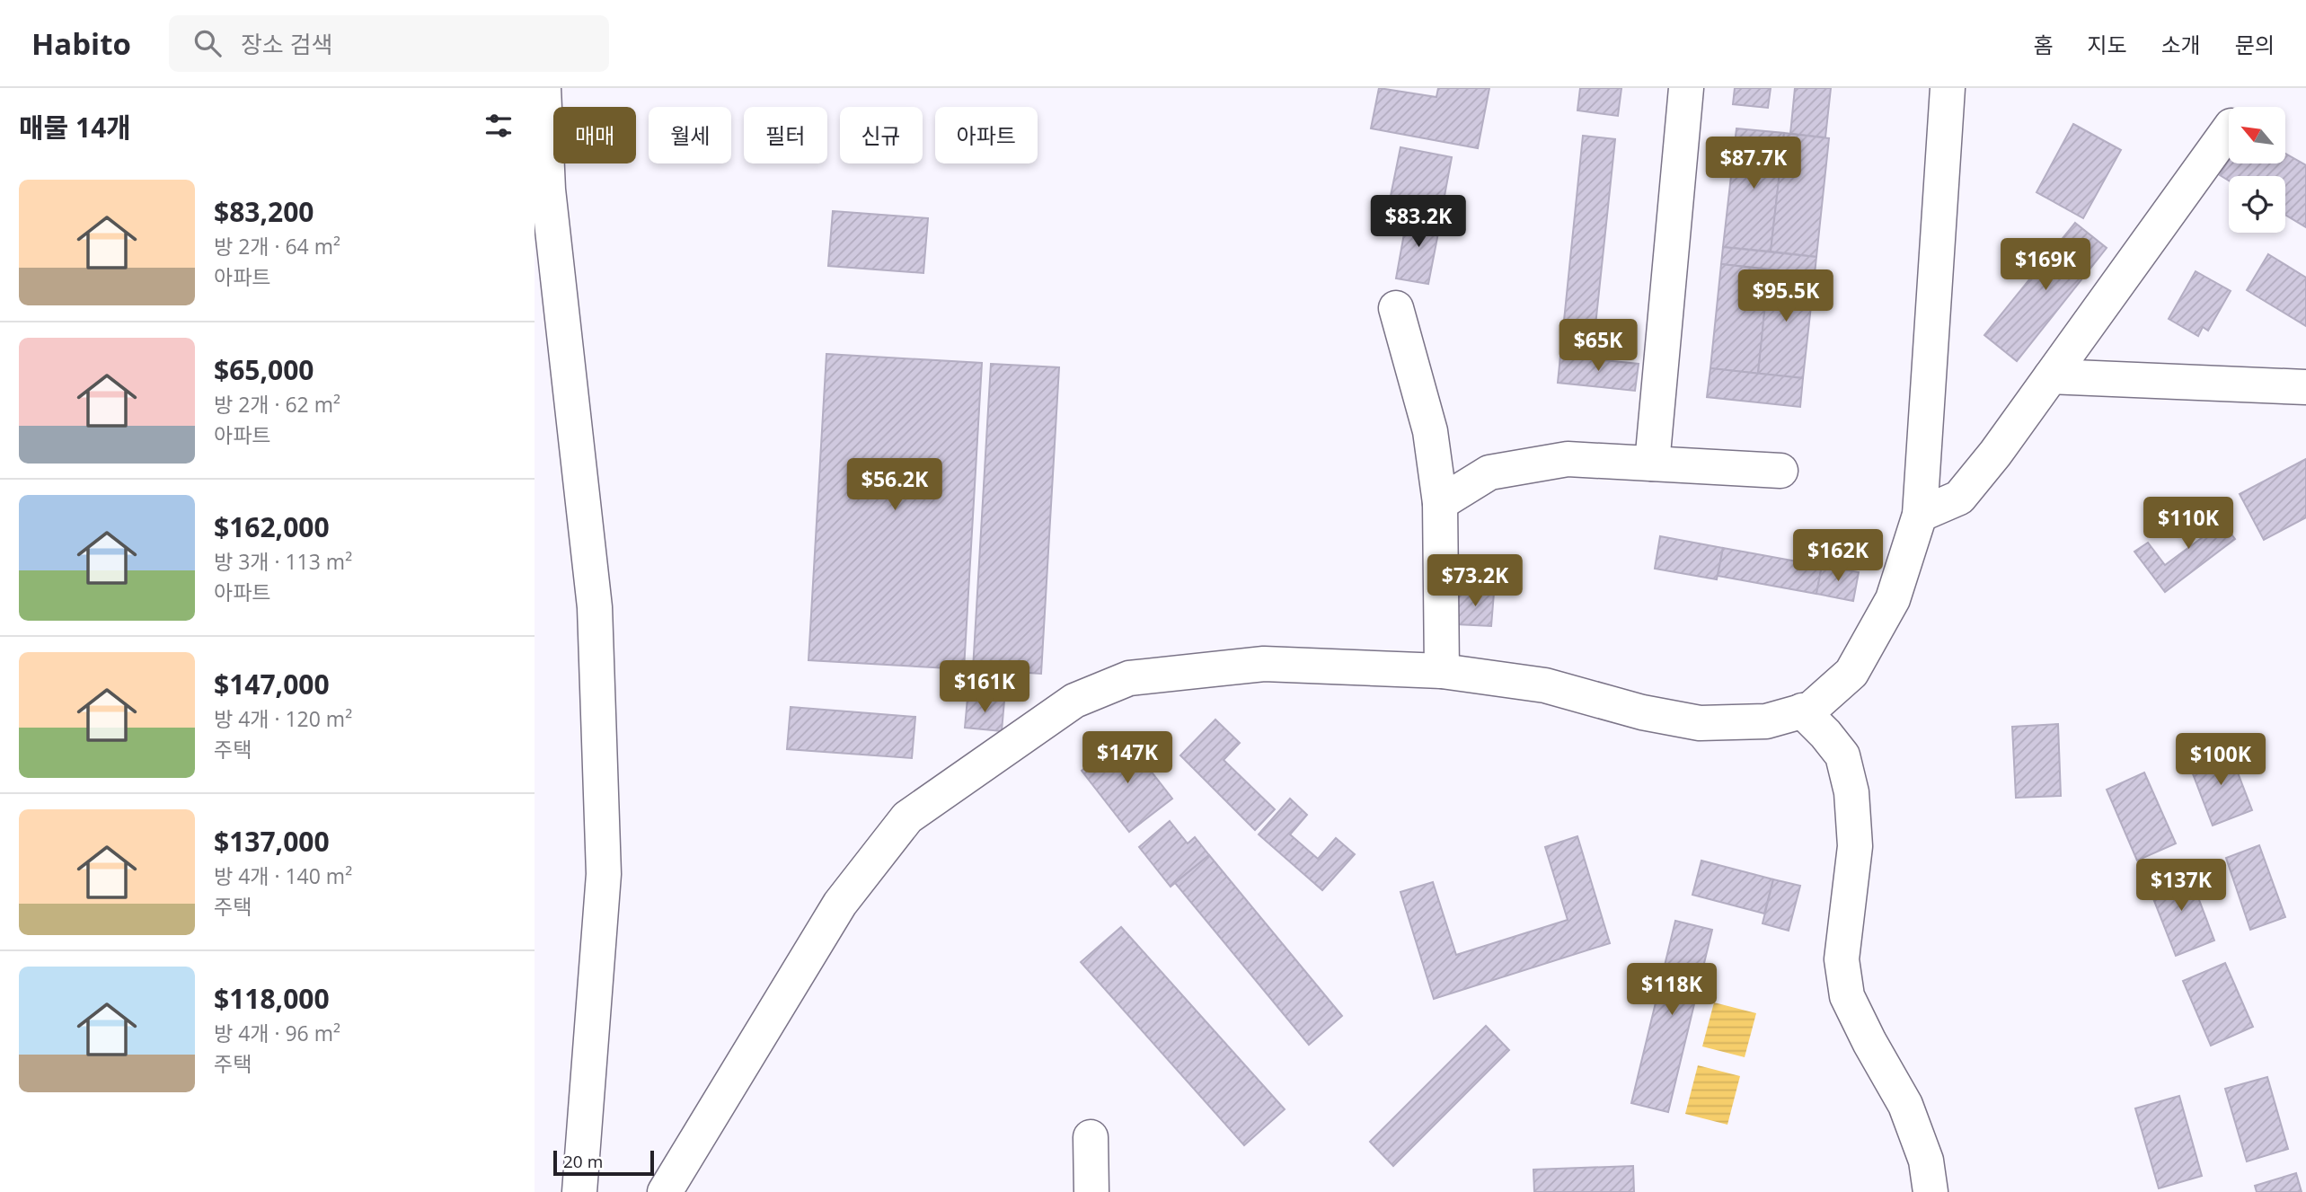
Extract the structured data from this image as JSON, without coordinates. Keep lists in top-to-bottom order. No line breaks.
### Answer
{"scale_bar":"20 m","north":"top left","page":{"header":"Habito","search":"장소 검색","nav":["홈","지도","소개","문의"],"heading":"매물 14개","chip":["매매","월세","필터","신규","아파트"],"price":["$87.7K","$83.2K","$169K","$95.5K","$65K","$56.2K","$110K","$162K","$73.2K","$161K","$147K","$100K","$137K","$118K"],"list":[{"name":"$83,200","note":"방 2개 · 64 m² · 아파트"},{"name":"$65,000","note":"방 2개 · 62 m² · 아파트"},{"name":"$162,000","note":"방 3개 · 113 m² · 아파트"},{"name":"$147,000","note":"방 4개 · 120 m² · 주택"},{"name":"$137,000","note":"방 4개 · 140 m² · 주택"},{"name":"$118,000","note":"방 4개 · 96 m² · 주택"}],"scale":"20 m"}}
